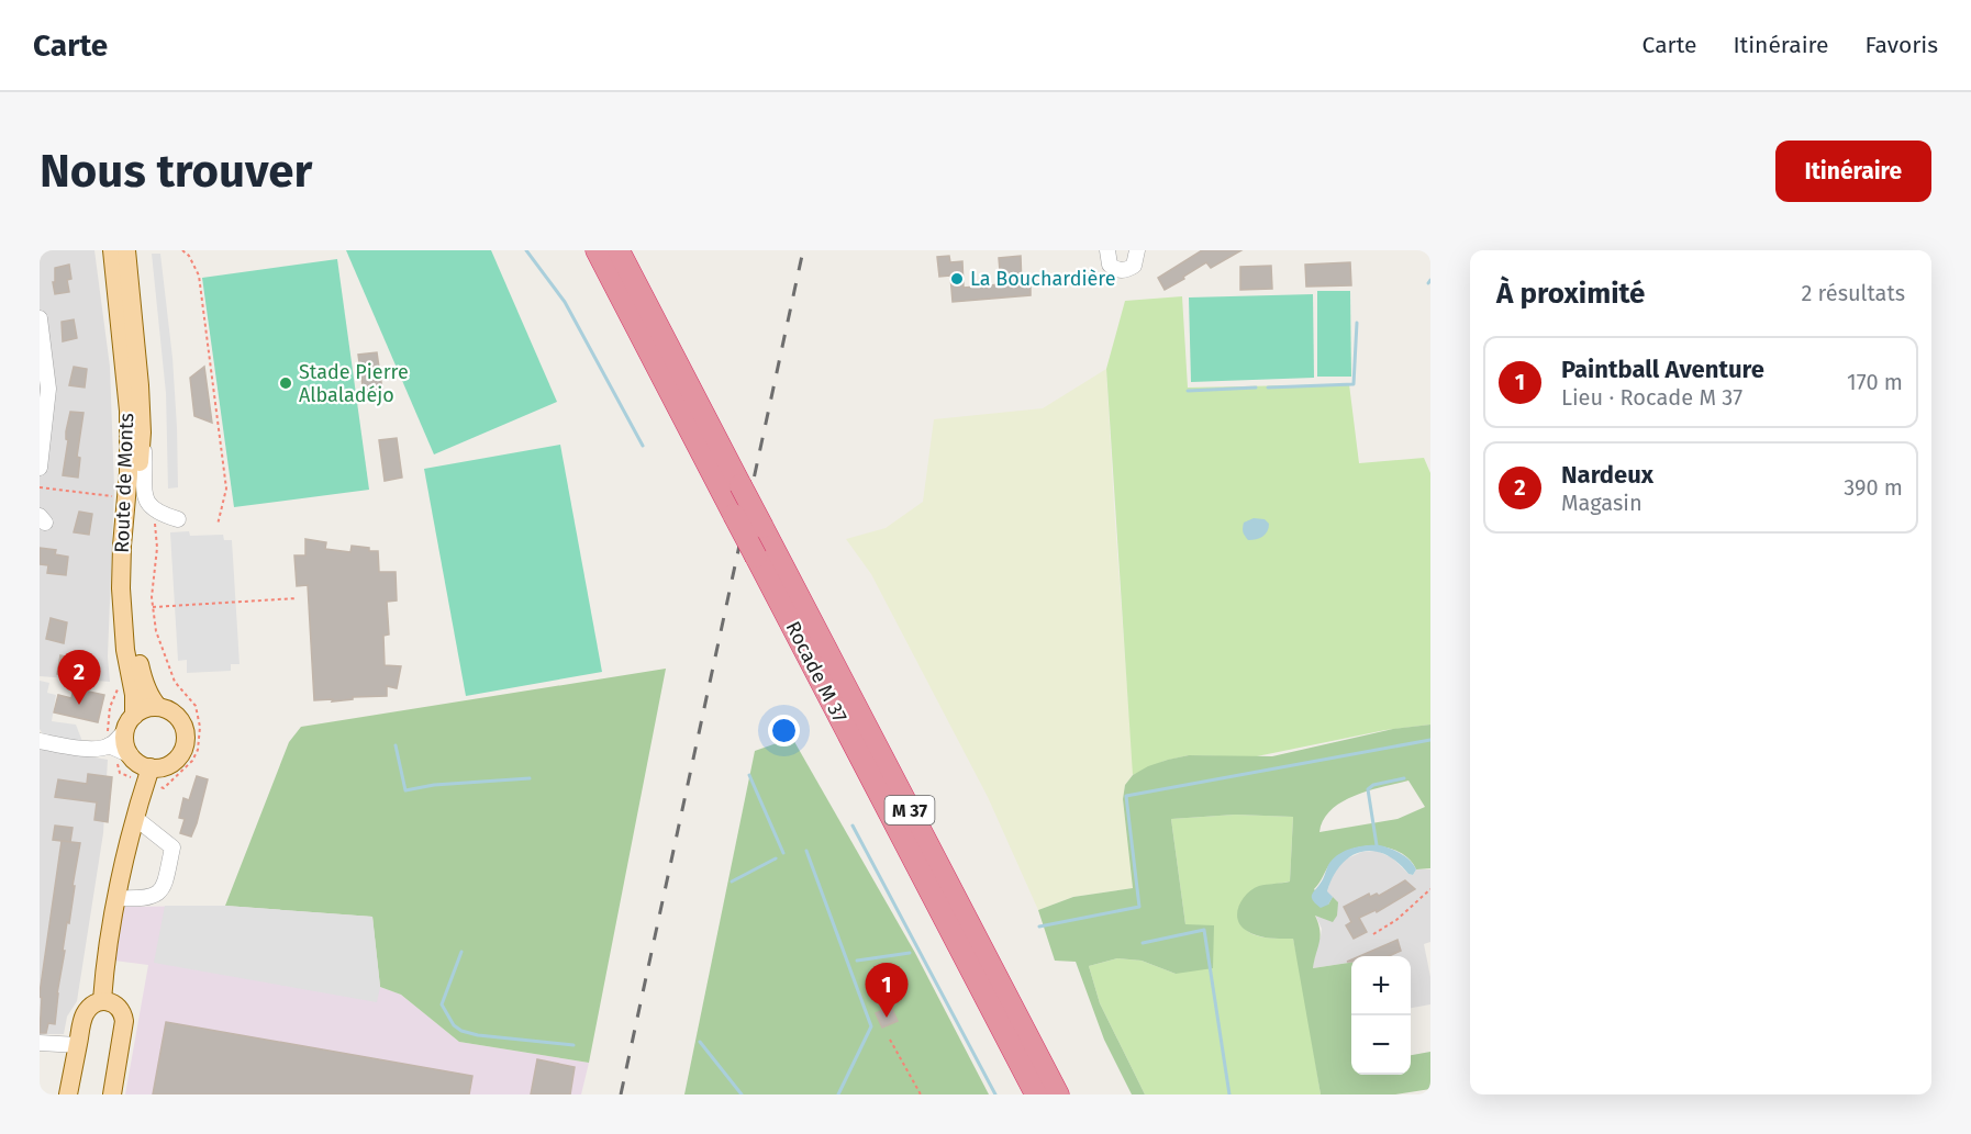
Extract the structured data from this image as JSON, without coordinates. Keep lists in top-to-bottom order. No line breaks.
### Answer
{"streets":{"highway":["Rocade M 37","M 37"],"main road":["Route de Monts"]},"places":["La Bouchardière","Stade Pierre Albaladéjo"],"page":{"header":"Carte","nav":["Carte","Itinéraire","Favoris"],"buttons":"Itinéraire","title":"Nous trouver","heading":["À proximité","2 résultats"],"list":[{"mark":"1","name":"Paintball Aventure","note":"Lieu · Rocade M 37","value":"170 m"},{"mark":"2","name":"Nardeux","note":"Magasin","value":"390 m"}],"pins":["2","1"],"map_buttons":["+","−"]}}
